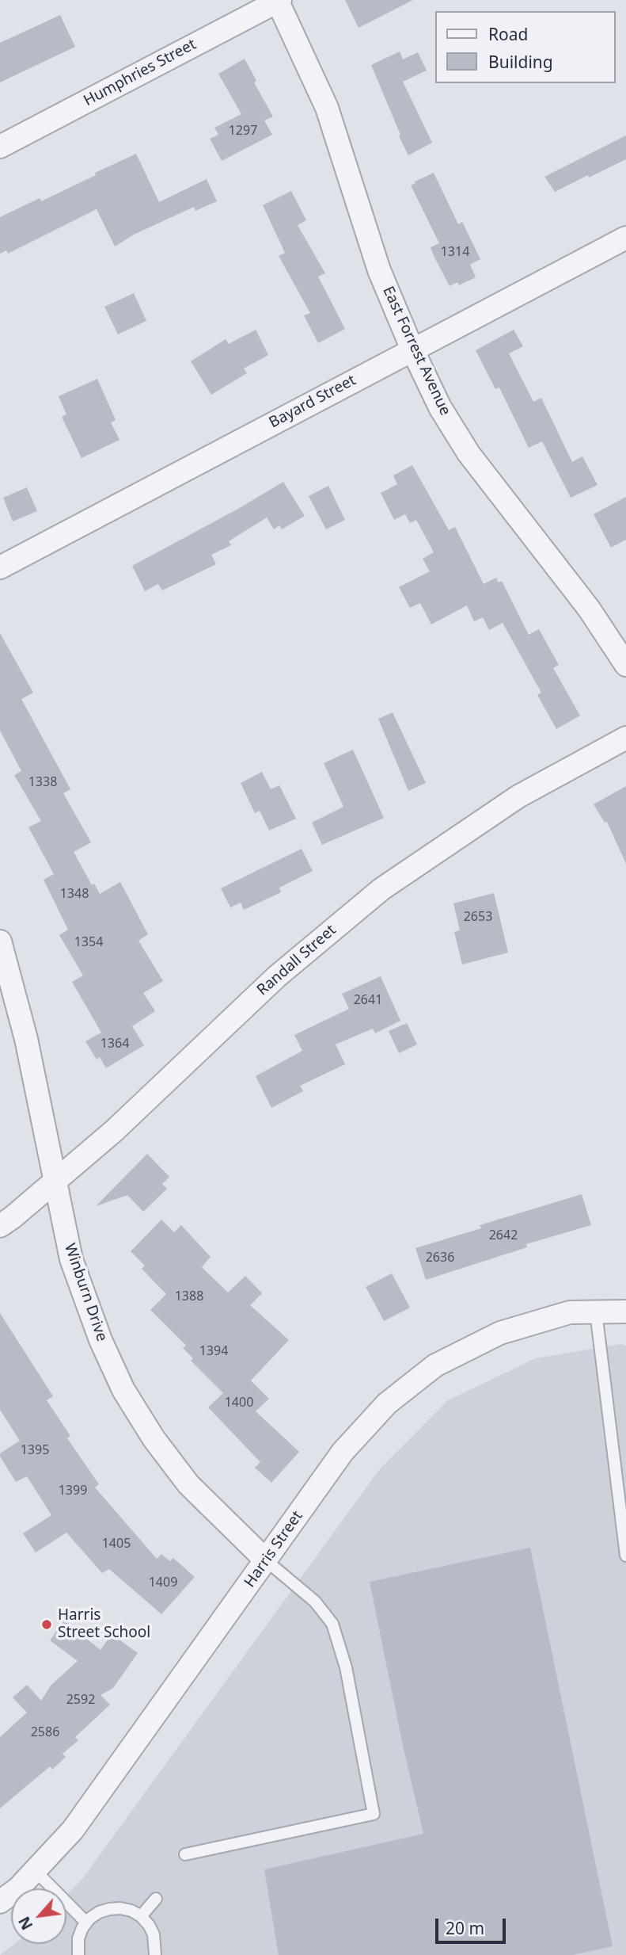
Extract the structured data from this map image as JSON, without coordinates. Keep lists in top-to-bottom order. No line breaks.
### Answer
{"streets":{"street":["Humphries Street","East Forrest Avenue","Bayard Street","Randall Street","Winburn Drive","Harris Street"]},"crossings":[["Humphries Street","East Forrest Avenue"],["East Forrest Avenue","Bayard Street"],["Randall Street","Winburn Drive"],["Winburn Drive","Harris Street"]],"places":["Harris Street School"],"house_numbers":["1297","1314","1338","1348","2653","1354","2641","1364","2642","2636","1388","1394","1400","1395","1399","1405","1409","2592","2586"],"legend":["Road","Building"],"scale_bar":"20 m","north":"bottom left"}
